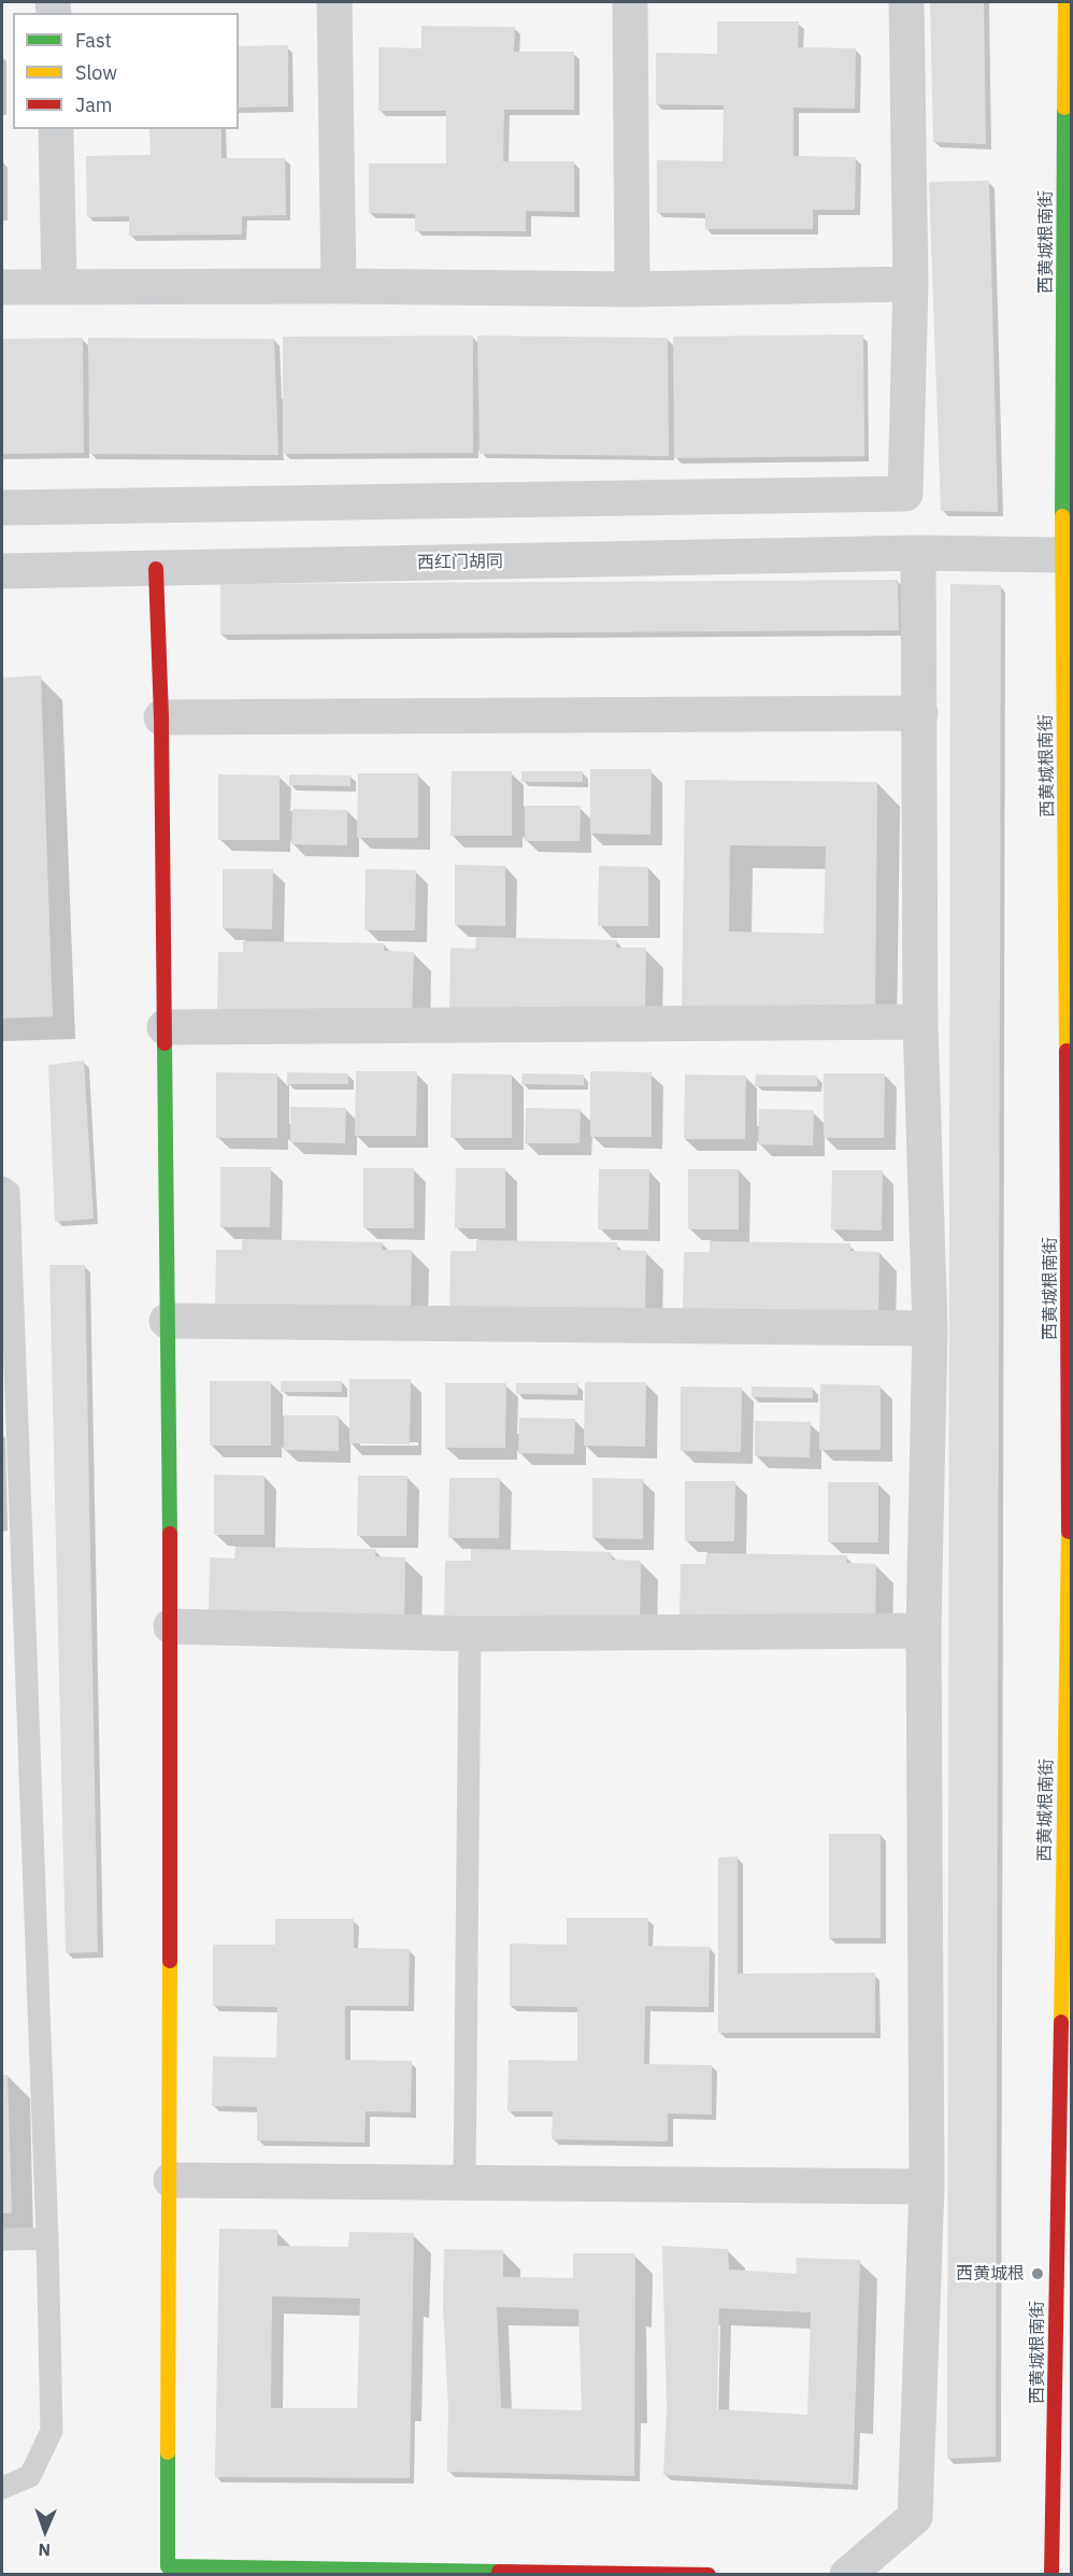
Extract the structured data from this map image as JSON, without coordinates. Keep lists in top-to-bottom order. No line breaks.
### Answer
{"streets":{"main road":["西黄城根南街"],"street":["西红门胡同"]},"crossings":[["西黄城根南街","西红门胡同"]],"places":["西黄城根"],"legend":["Fast","Slow","Jam"],"north":"bottom"}
